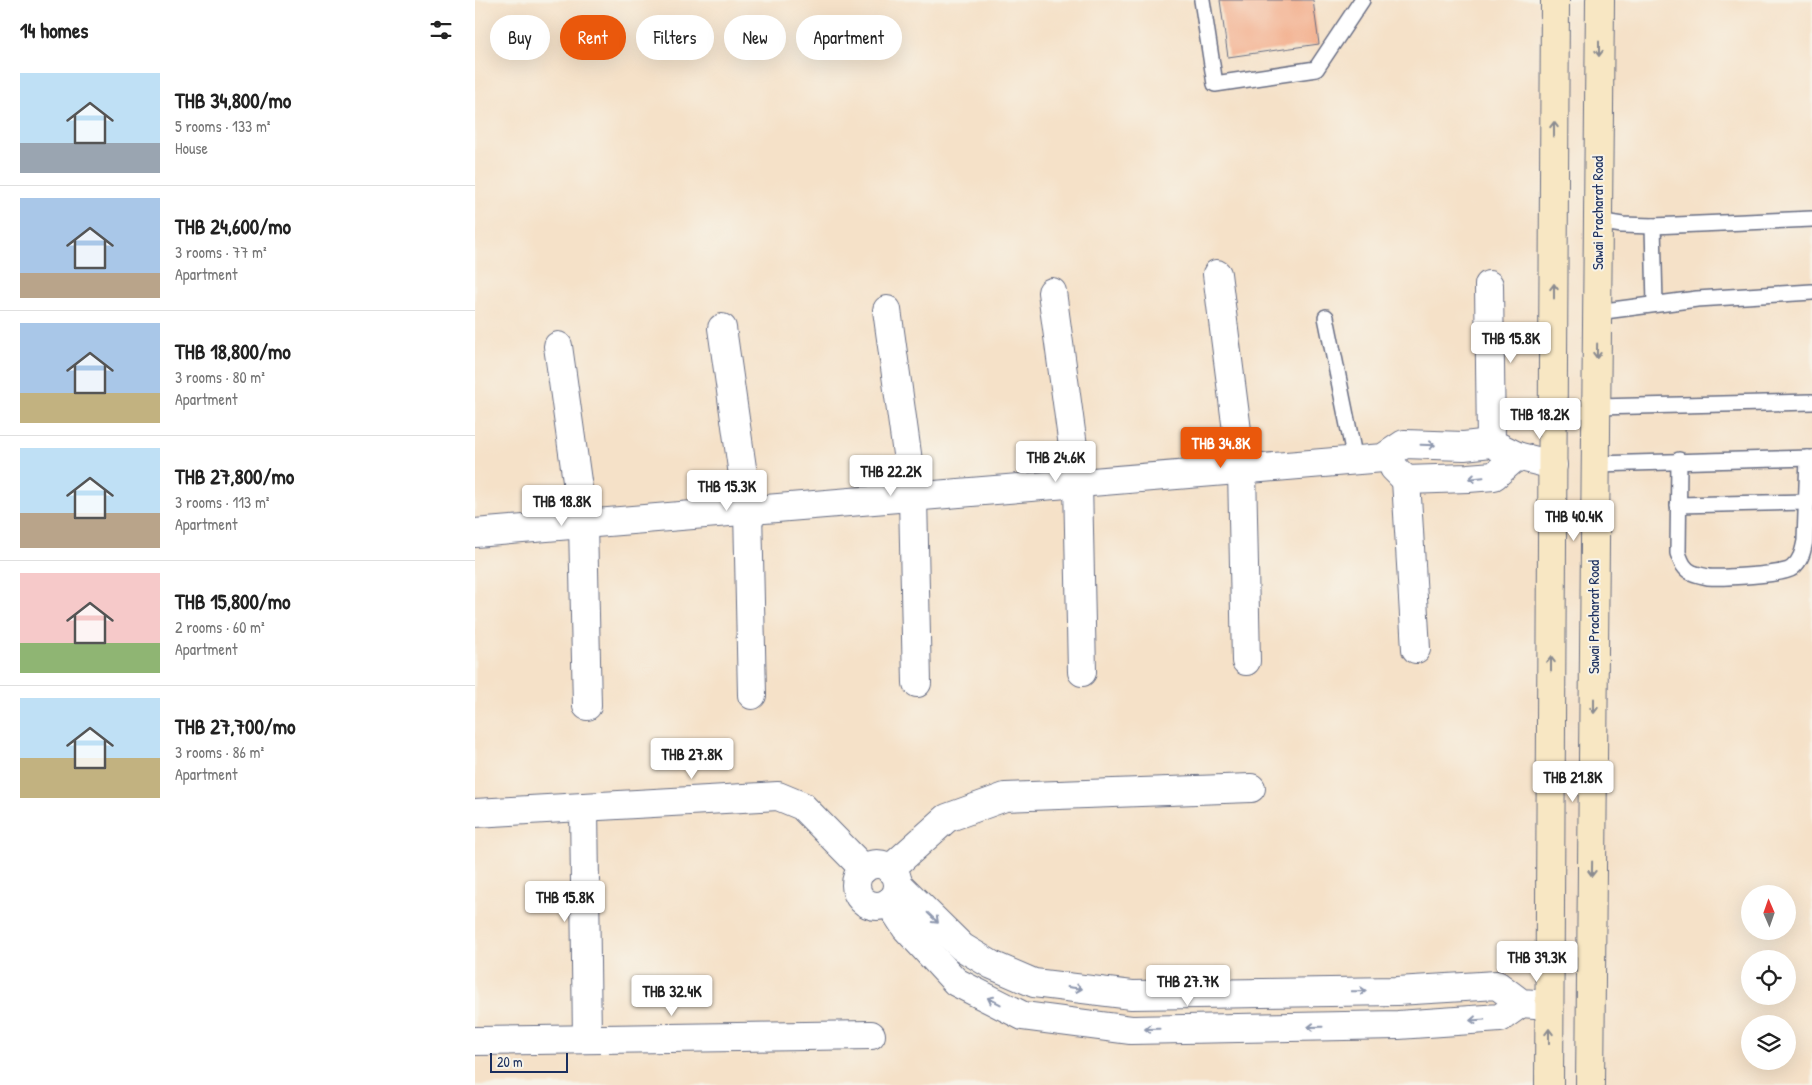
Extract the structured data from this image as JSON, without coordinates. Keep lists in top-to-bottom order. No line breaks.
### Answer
{"streets":{"main road":["Sawai Pracharat Road"]},"scale_bar":"20 m","north":"top","page":{"heading":"14 homes","chip":["Buy","Rent","Filters","New","Apartment"],"list":[{"name":"THB 34,800/mo","note":"5 rooms · 133 m² · House"},{"name":"THB 24,600/mo","note":"3 rooms · 77 m² · Apartment"},{"name":"THB 18,800/mo","note":"3 rooms · 80 m² · Apartment"},{"name":"THB 27,800/mo","note":"3 rooms · 113 m² · Apartment"},{"name":"THB 15,800/mo","note":"2 rooms · 60 m² · Apartment"},{"name":"THB 27,700/mo","note":"3 rooms · 86 m² · Apartment"}],"price":["THB 15.8K","THB 18.2K","THB 34.8K","THB 24.6K","THB 22.2K","THB 15.3K","THB 18.8K","THB 40.4K","THB 27.8K","THB 21.8K","THB 15.8K","THB 39.3K","THB 27.7K","THB 32.4K"],"scale":"20 m"}}
